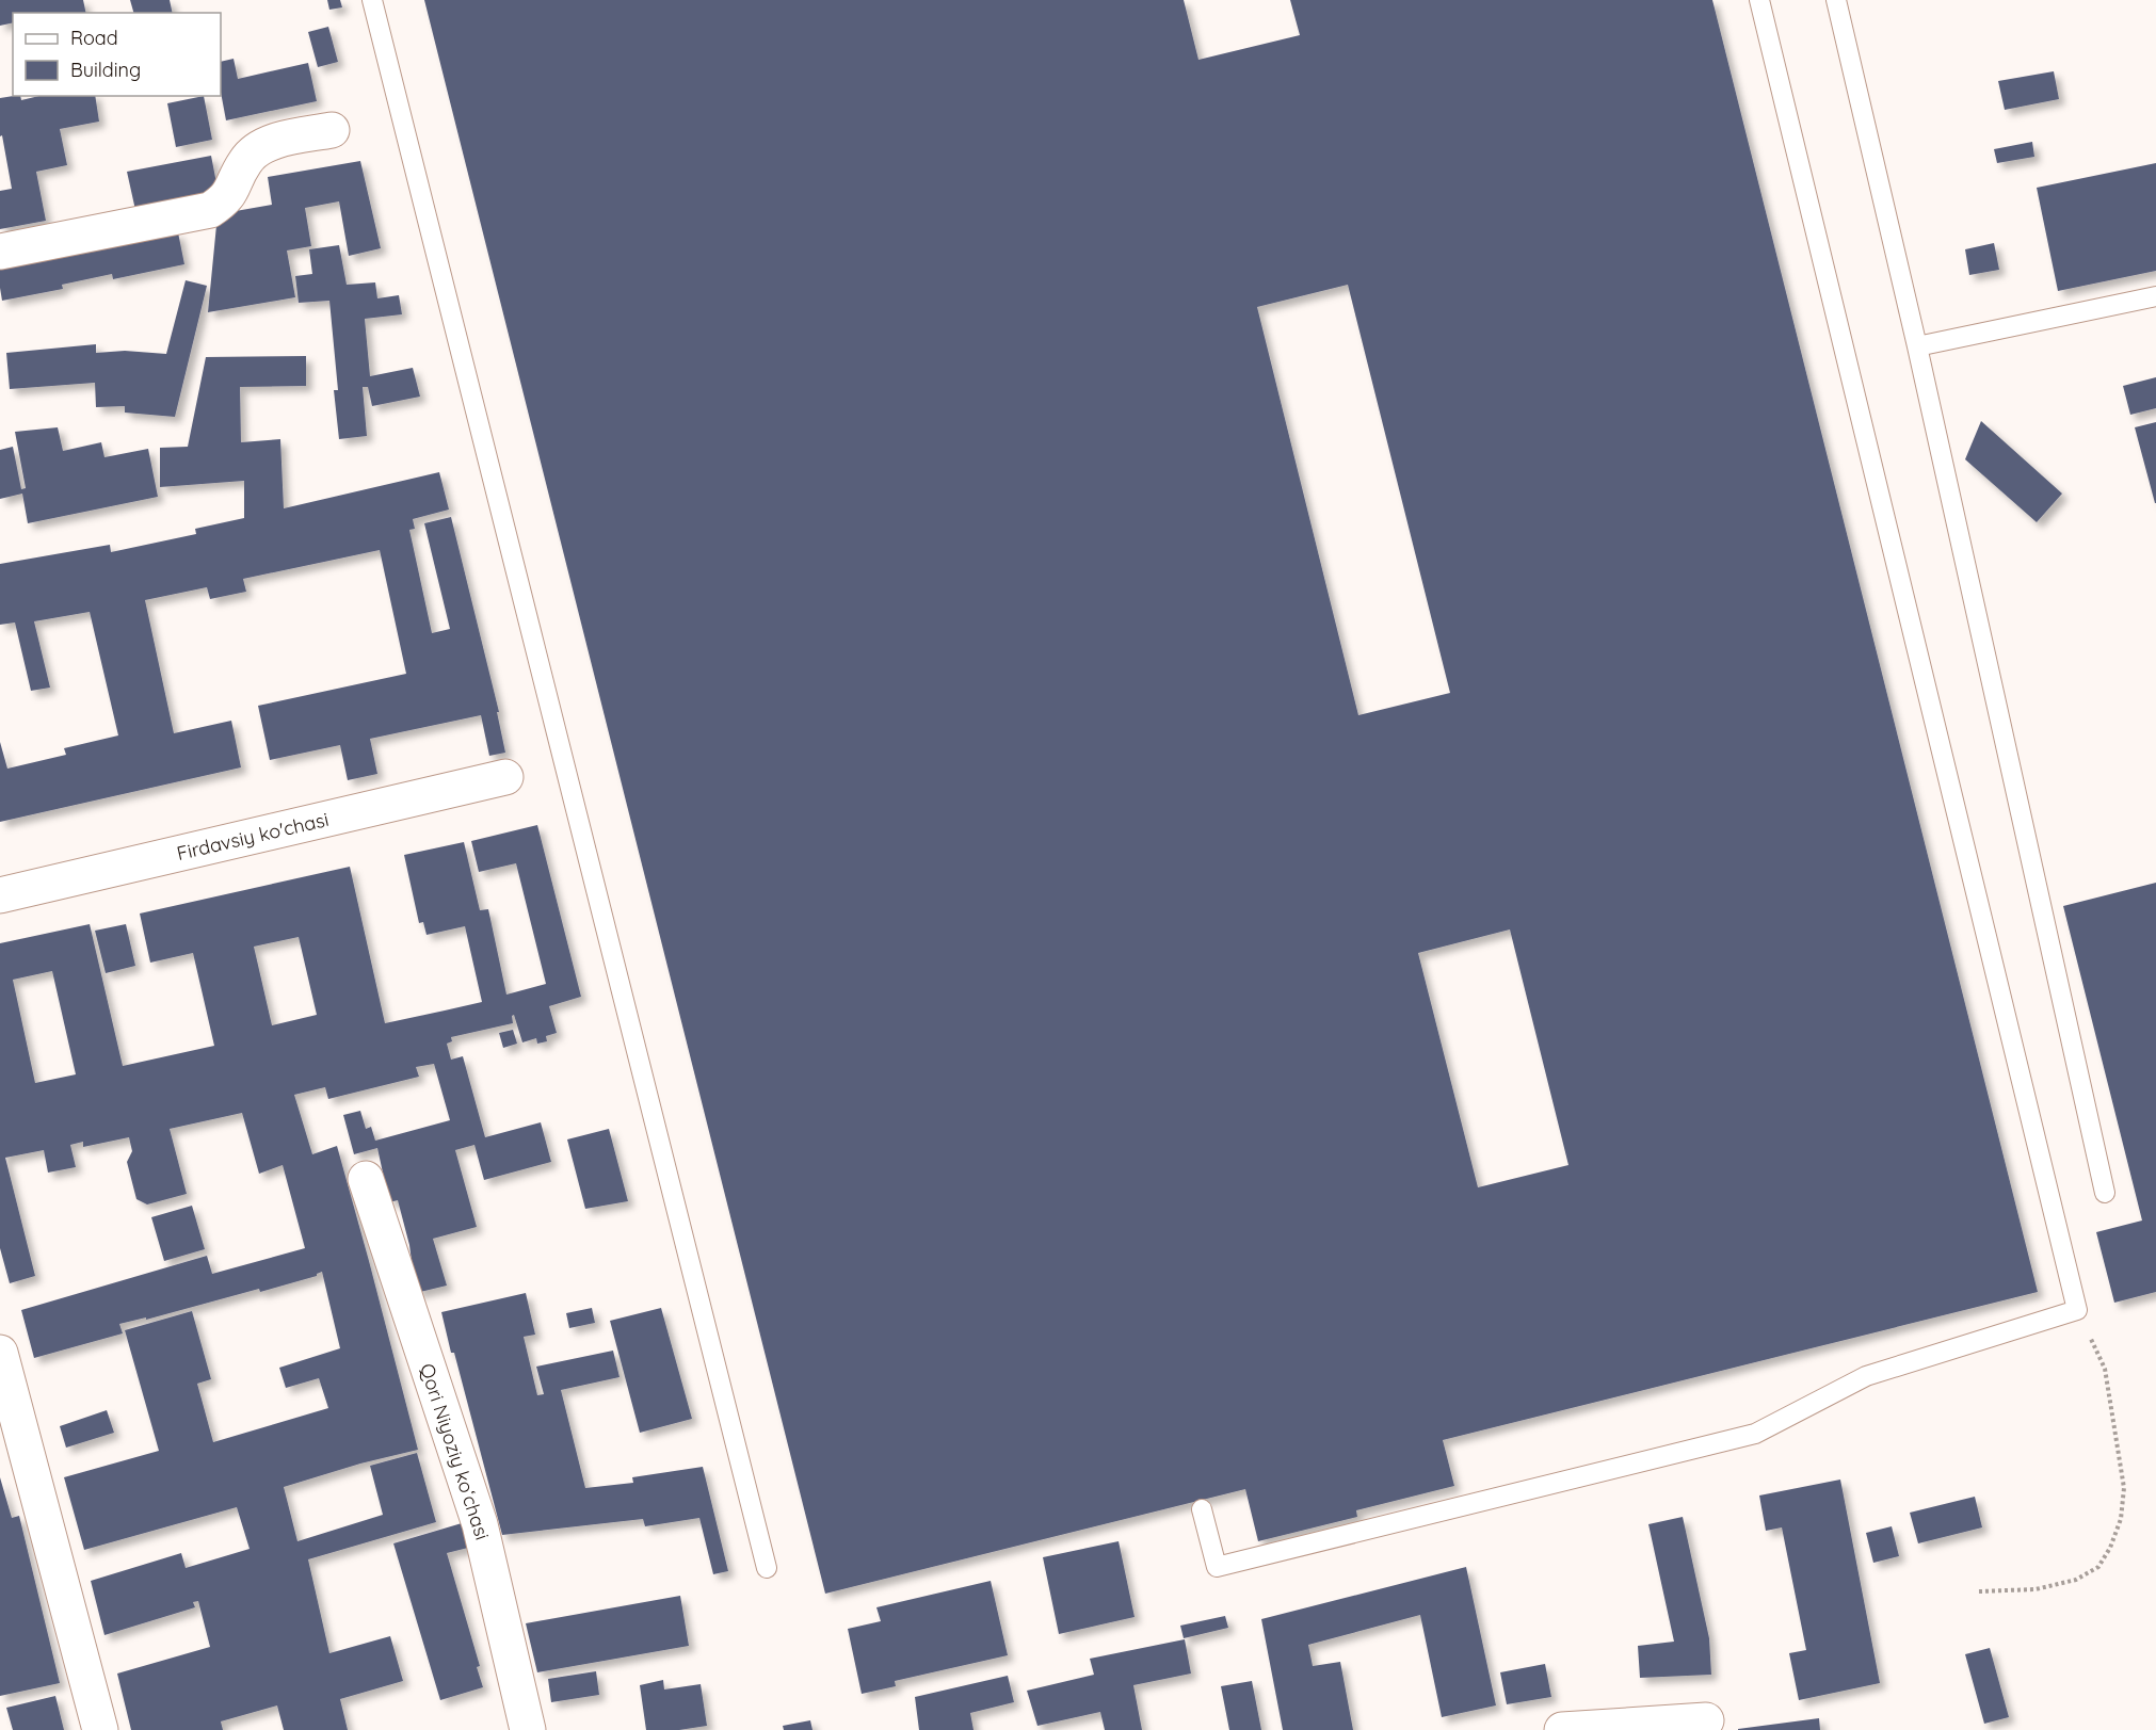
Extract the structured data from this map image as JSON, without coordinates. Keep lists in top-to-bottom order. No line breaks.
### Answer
{"streets":{"street":["Firdavsiy ko'chasi","Qori Niyoziy koʻchasi"]},"legend":["Road","Building"]}
